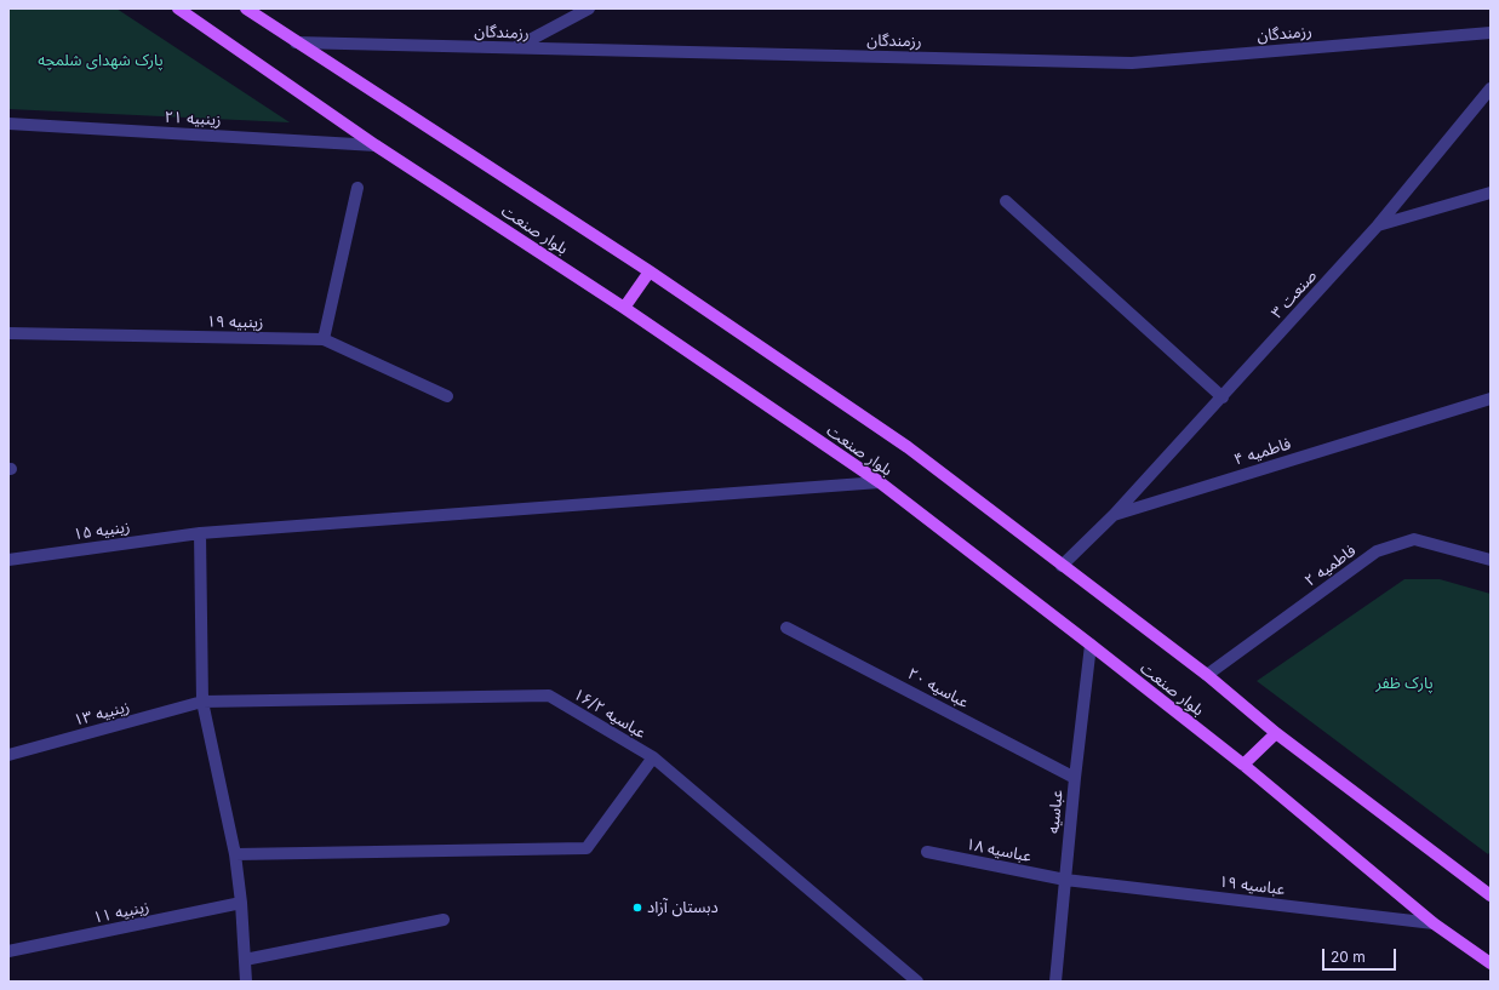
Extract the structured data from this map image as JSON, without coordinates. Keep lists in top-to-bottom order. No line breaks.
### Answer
{"streets":{"main road":["بلوار صنعت"],"street":["رزمندگان","زینبیه ۲۱","صنعت ۳","زینبیه ۱۹","فاطمیه ۴","زینبیه ۱۵","فاطمیه ۲","عباسیه ۲۰","زینبیه ۱۳","عباسیه ۱۶/۲","عباسیه","عباسیه ۱۸","عباسیه ۱۹","زینبیه ۱۱"]},"crossings":[["رزمندگان","بلوار صنعت"],["زینبیه ۲۱","بلوار صنعت"],["بلوار صنعت","فاطمیه ۴"],["بلوار صنعت","زینبیه ۱۵"],["بلوار صنعت","فاطمیه ۲"],["بلوار صنعت","عباسیه"],["بلوار صنعت","عباسیه ۱۹"],["صنعت ۳","فاطمیه ۴"],["عباسیه ۲۰","عباسیه"],["زینبیه ۱۳","عباسیه ۱۶/۲"],["عباسیه","عباسیه ۱۸"],["عباسیه","عباسیه ۱۹"],["عباسیه ۱۸","عباسیه ۱۹"]],"parks":["پارک شهدای شلمچه","پارک ظفر"],"places":["دبستان آزاد"],"scale_bar":"20 m"}
